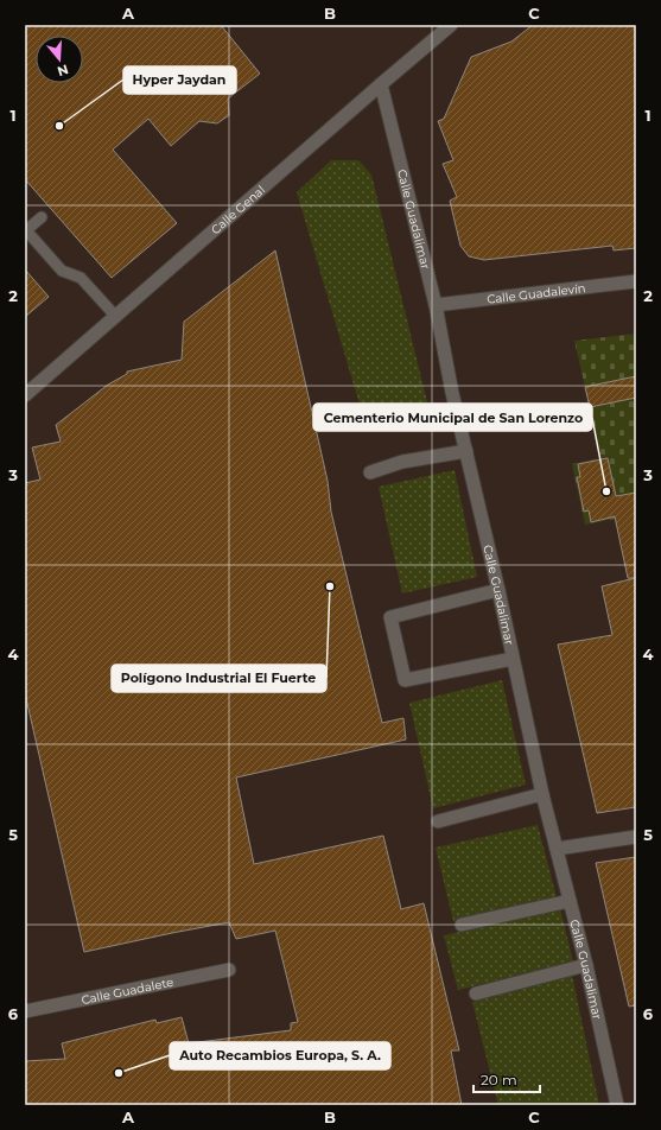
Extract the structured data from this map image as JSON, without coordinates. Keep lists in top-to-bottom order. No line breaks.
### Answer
{"streets":{"street":["Calle Genal","Calle Guadalimar","Calle Guadalevín","Calle Guadalete"]},"crossings":[["Calle Genal","Calle Guadalimar"],["Calle Guadalimar","Calle Guadalevín"]],"places":["Hyper Jaydan","Cementerio Municipal de San Lorenzo","Polígono Industrial El Fuerte","Auto Recambios Europa, S. A."],"scale_bar":"20 m","north":"bottom","grid":{"columns":["A","B","C"],"rows":["1","2","3","4","5","6"]}}
